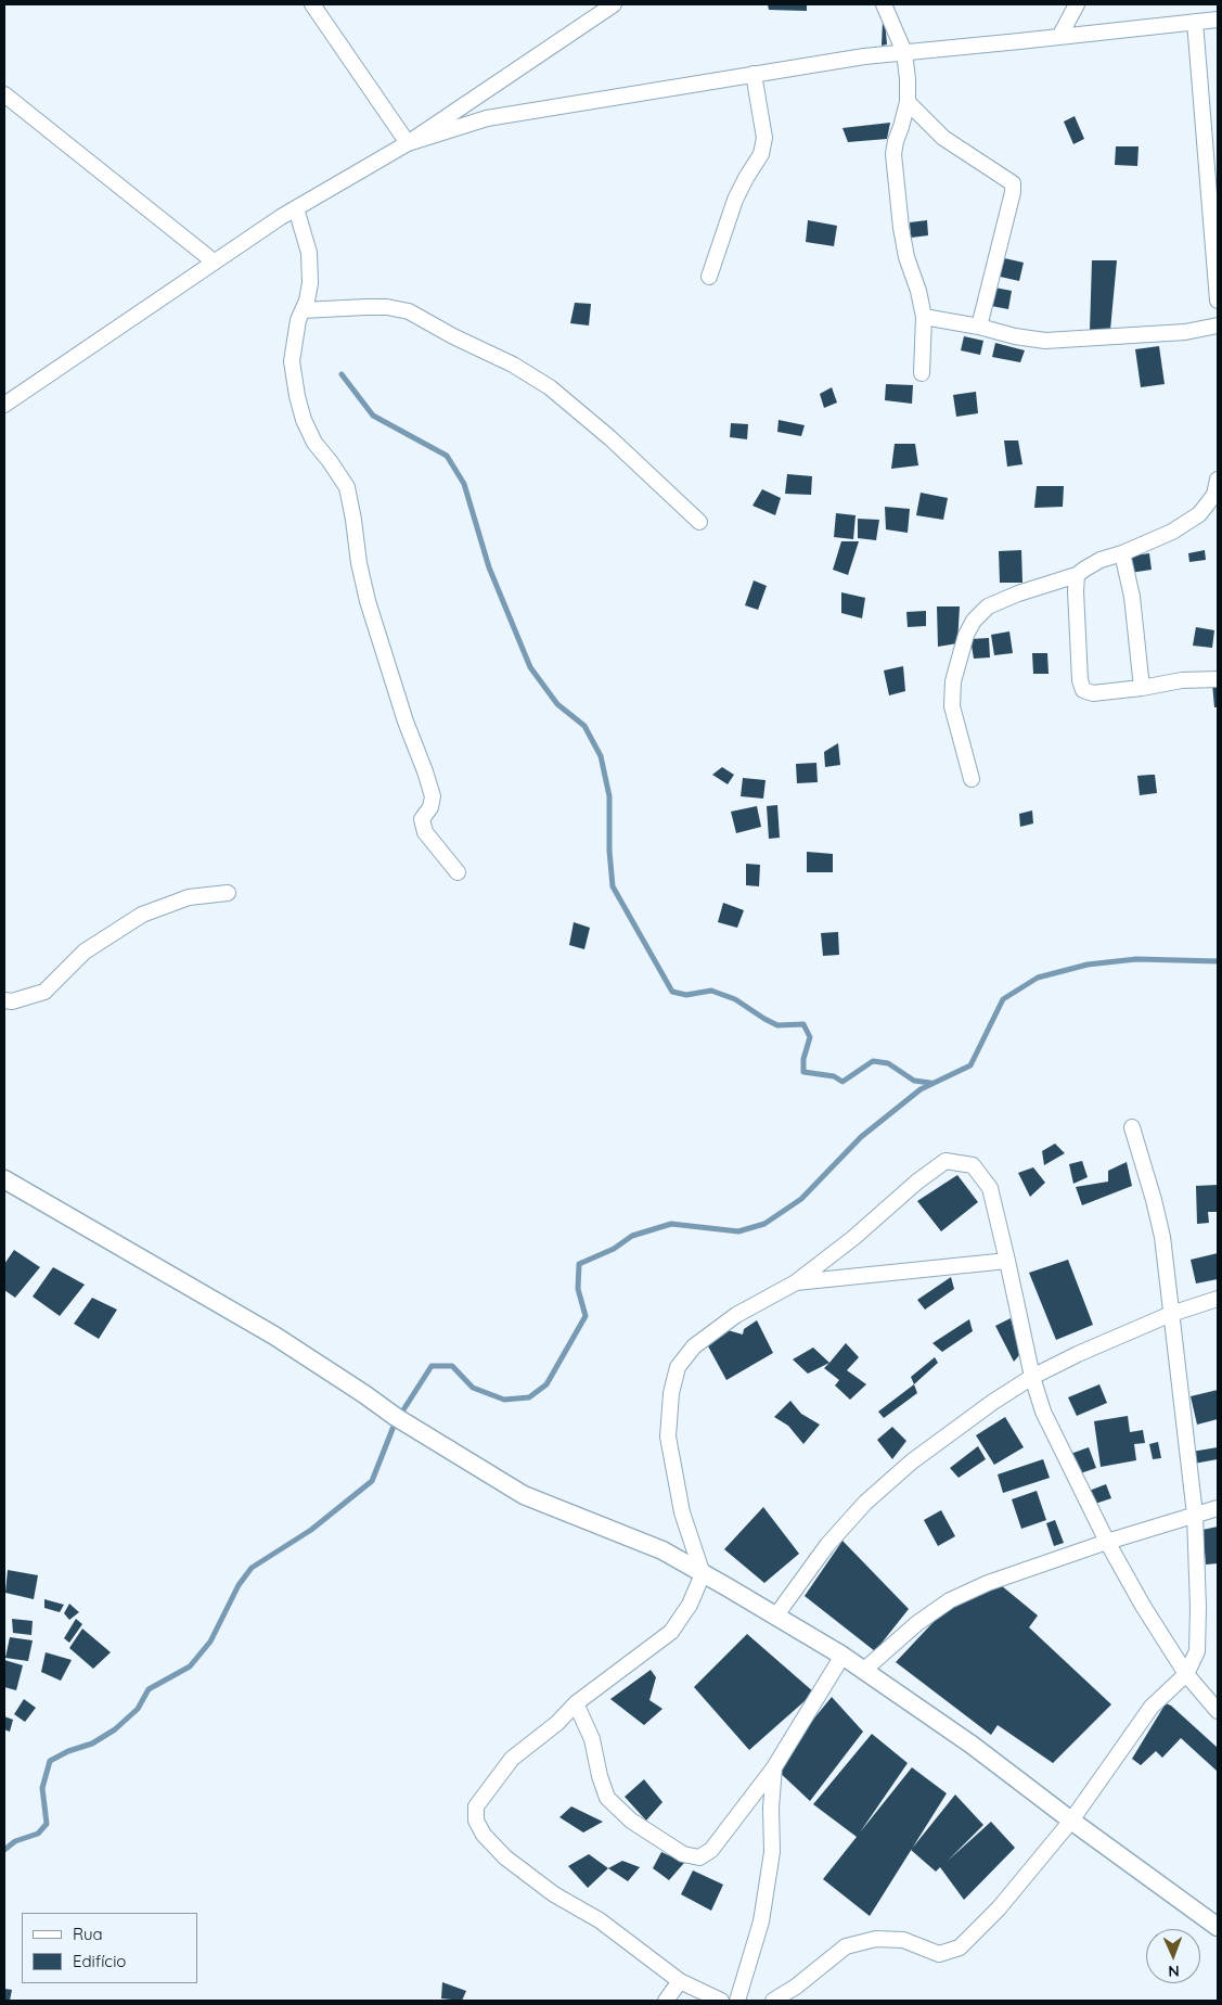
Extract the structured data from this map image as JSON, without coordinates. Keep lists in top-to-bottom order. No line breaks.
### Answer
{"legend":["Rua","Edifício"],"north":"bottom"}
